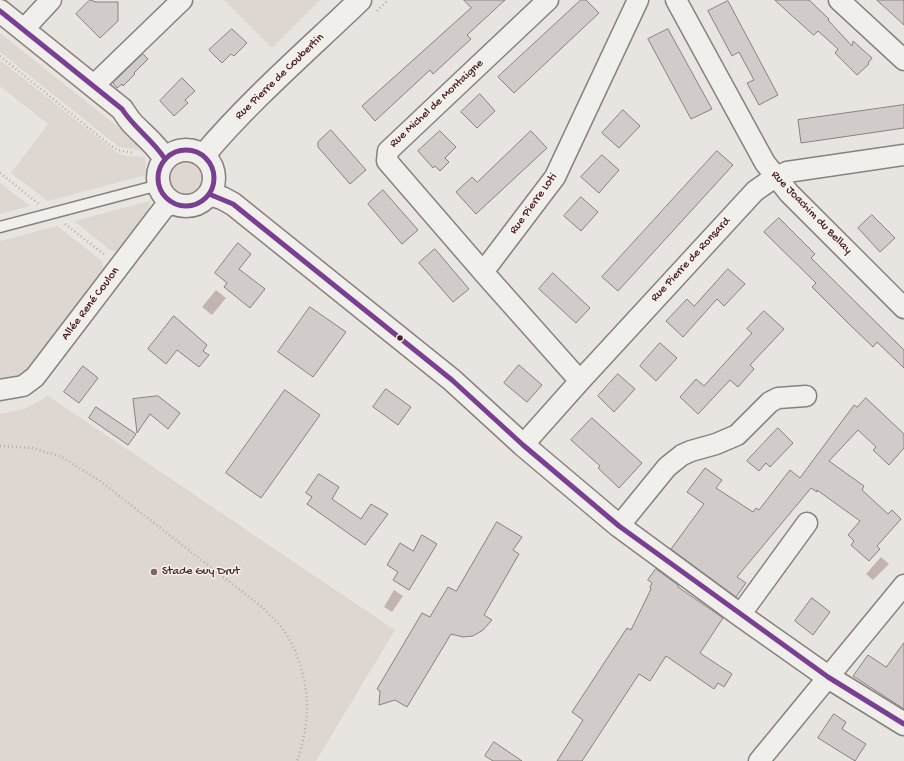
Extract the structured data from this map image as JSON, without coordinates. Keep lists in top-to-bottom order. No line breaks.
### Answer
{"streets":{"street":["Rue Pierre de Coubertin","Rue Michel de Montaigne","Rue Pierre Loti","Rue Joachim du Bellay","Rue Pierre de Ronsard","Allée René Coulon"]},"crossings":[["Rue Pierre de Coubertin","Allée René Coulon"],["Rue Michel de Montaigne","Rue Pierre Loti"],["Rue Joachim du Bellay","Rue Pierre de Ronsard"]],"places":["Stade Guy Drut"]}
